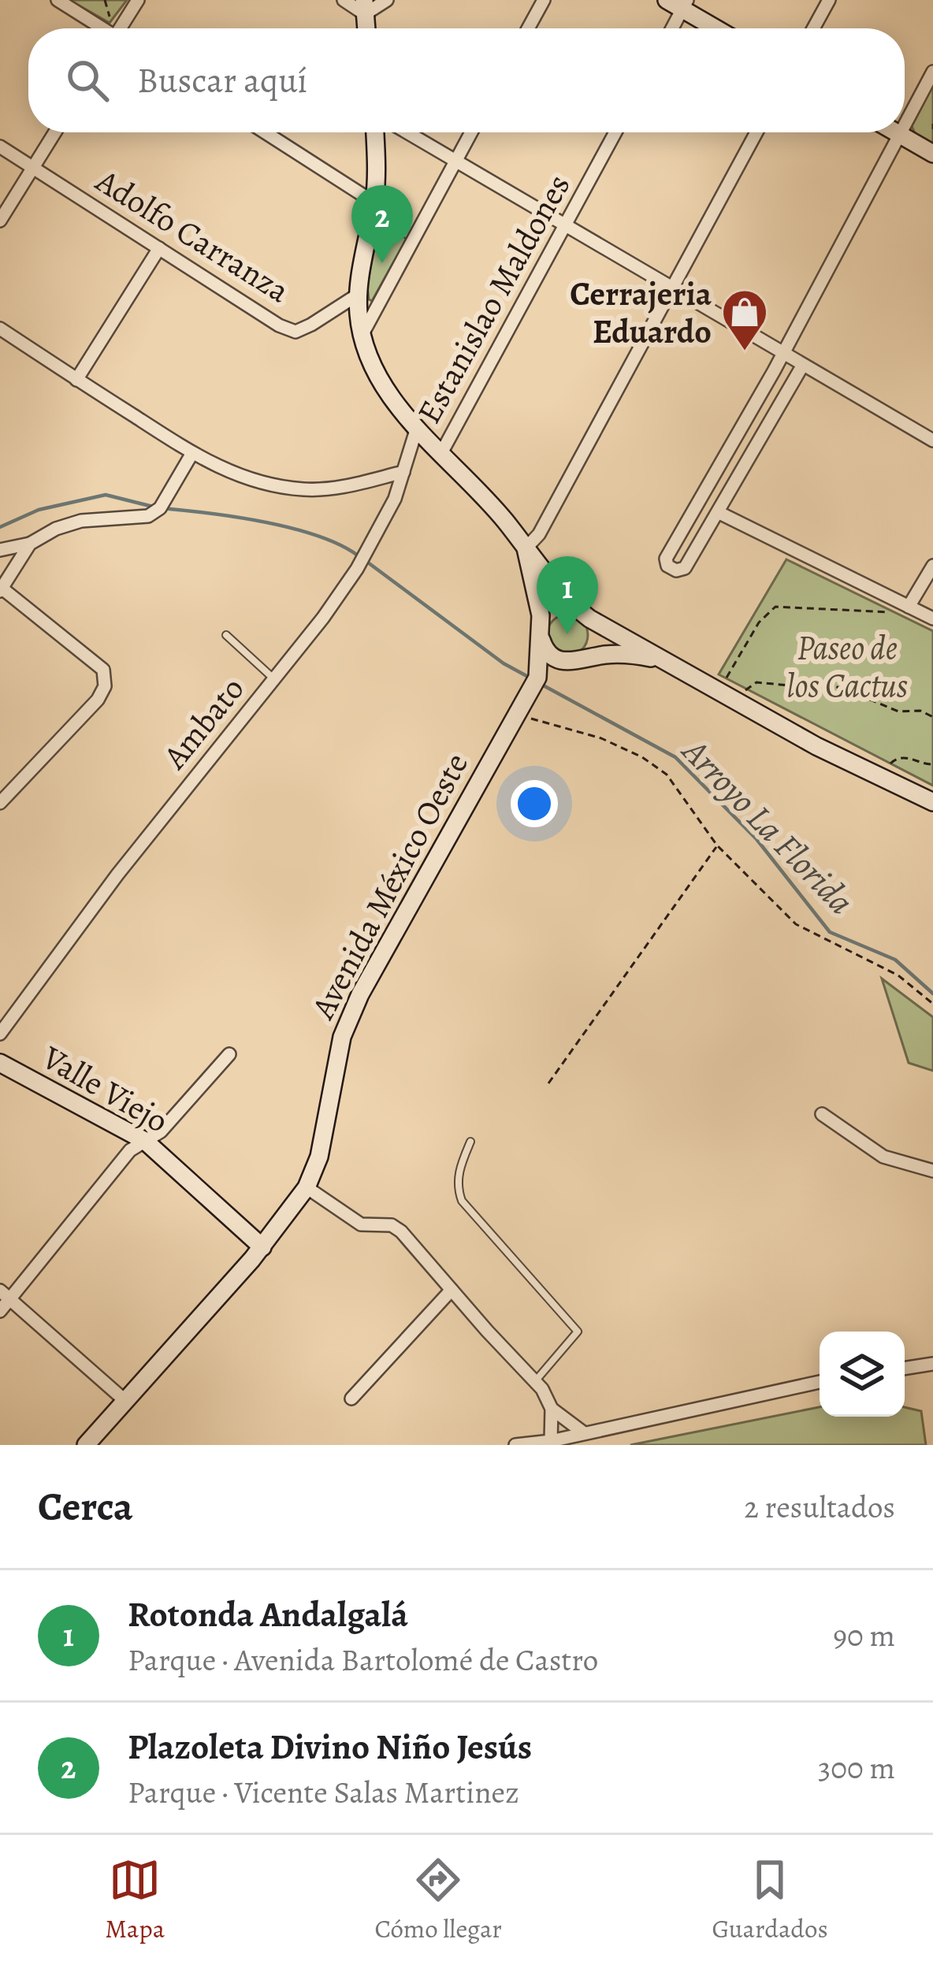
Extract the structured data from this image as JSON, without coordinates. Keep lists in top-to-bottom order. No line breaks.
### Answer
{"streets":{"main road":["Avenida México Oeste","Valle Viejo"],"street":["Adolfo Carranza","Estanislao Maldones","Ambato"]},"crossings":[["Avenida México Oeste","Valle Viejo"]],"water":["Arroyo La Florida"],"parks":["Paseo de los Cactus"],"places":{"shop":["Cerrajeria Eduardo"]},"page":{"search":"Buscar aquí","pins":["2","1"],"heading":["Cerca","2 resultados"],"list":[{"mark":"1","name":"Rotonda Andalgalá","note":"Parque · Avenida Bartolomé de Castro","value":"90 m"},{"mark":"2","name":"Plazoleta Divino Niño Jesús","note":"Parque · Vicente Salas Martinez","value":"300 m"}],"nav":["Mapa","Cómo llegar","Guardados"]}}
